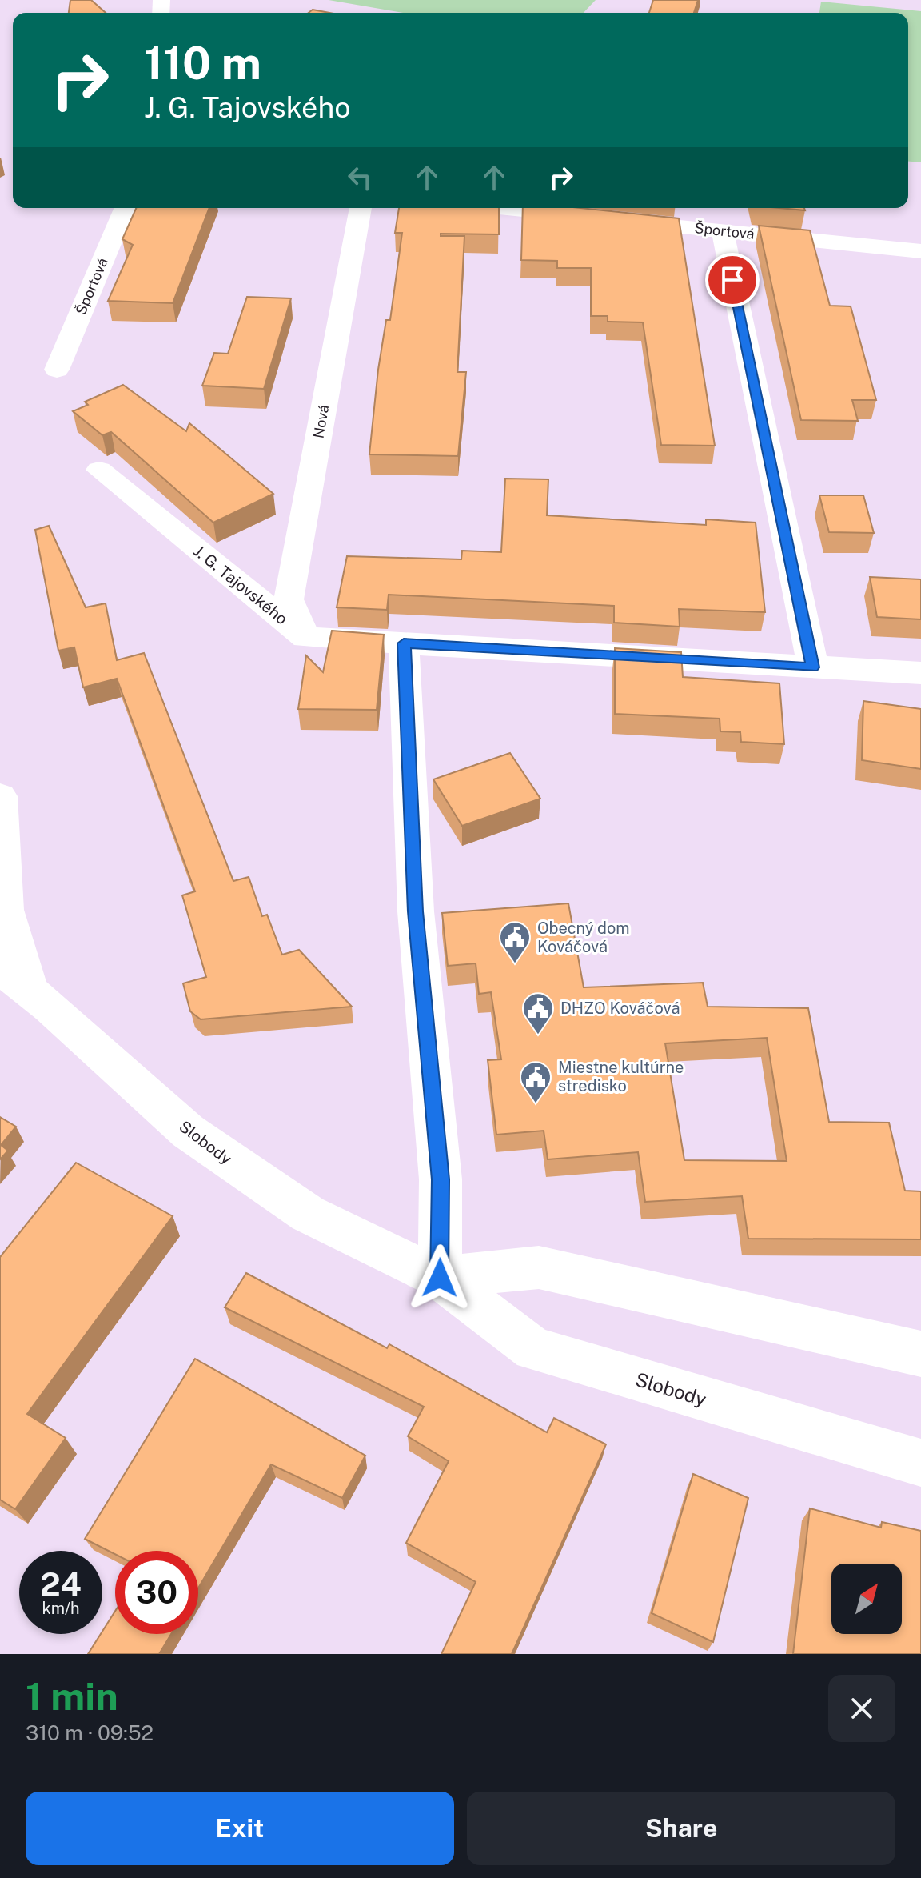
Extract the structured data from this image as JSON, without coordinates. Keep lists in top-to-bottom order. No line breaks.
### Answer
{"streets":{"street":["Športová","Nová","J. G. Tajovského","Slobody"]},"crossings":[["Nová","J. G. Tajovského"]],"places":{"public building":["Obecný dom Kováčová","DHZO Kováčová","Miestne kultúrne stredisko"]},"north":"top right","page":{"turn":["110 m","J. G. Tajovského"],"speed":"24 km/h","limit":"30","heading":["1 min","310 m · 09:52"],"buttons":["Exit","Share"]}}
